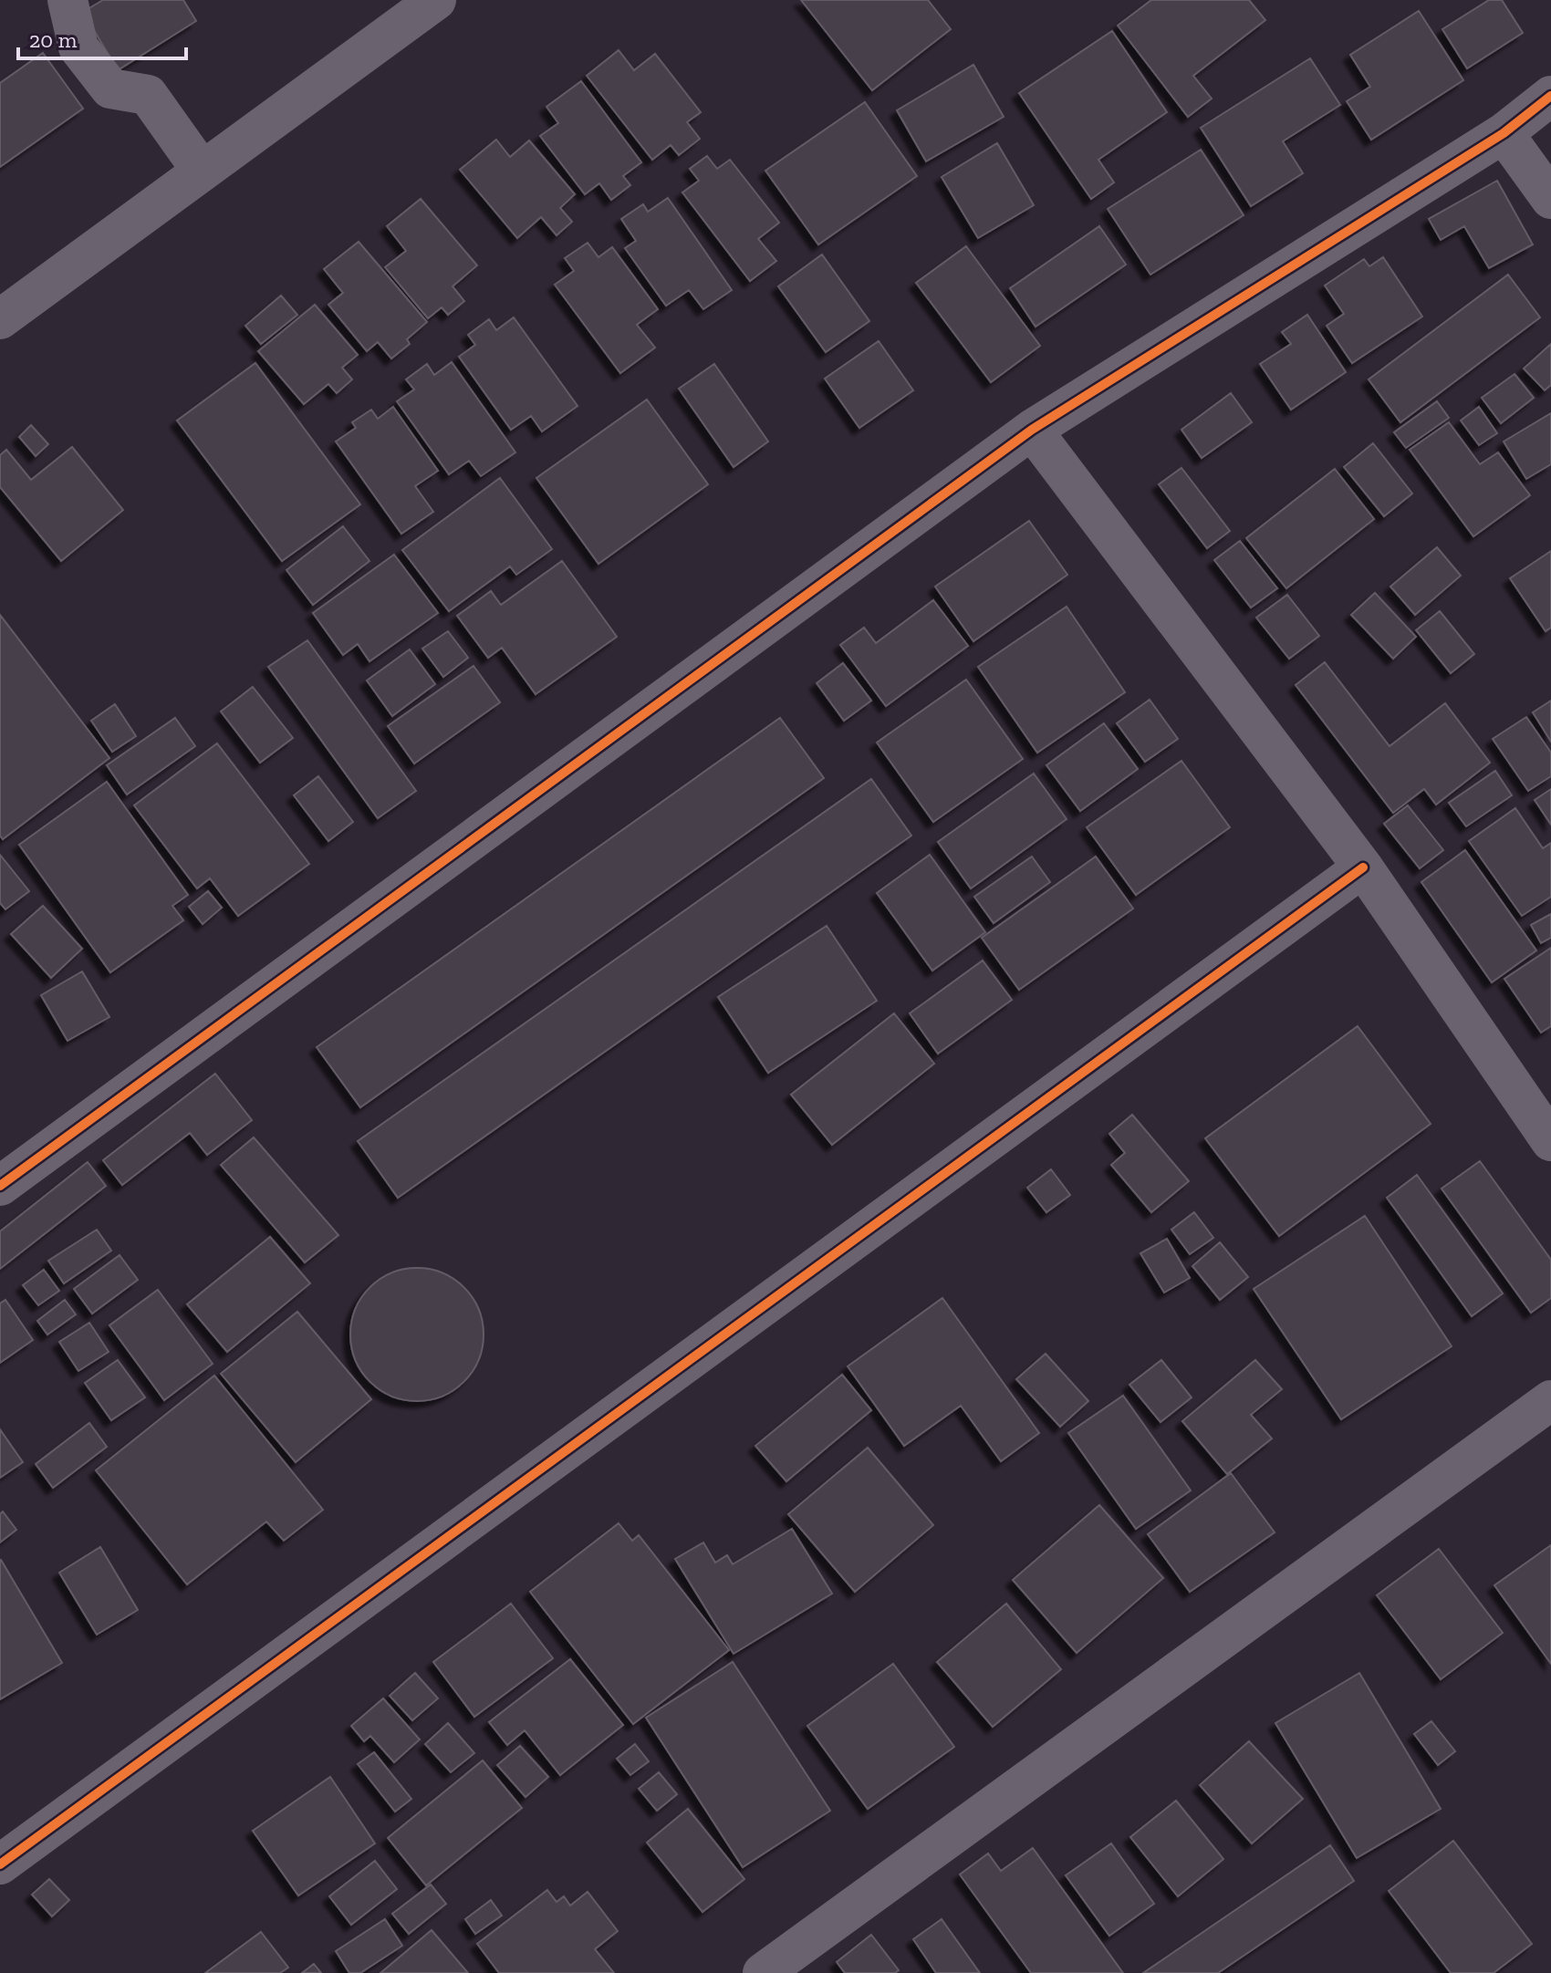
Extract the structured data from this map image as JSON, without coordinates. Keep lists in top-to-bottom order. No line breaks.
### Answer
{"scale_bar":"20 m"}
